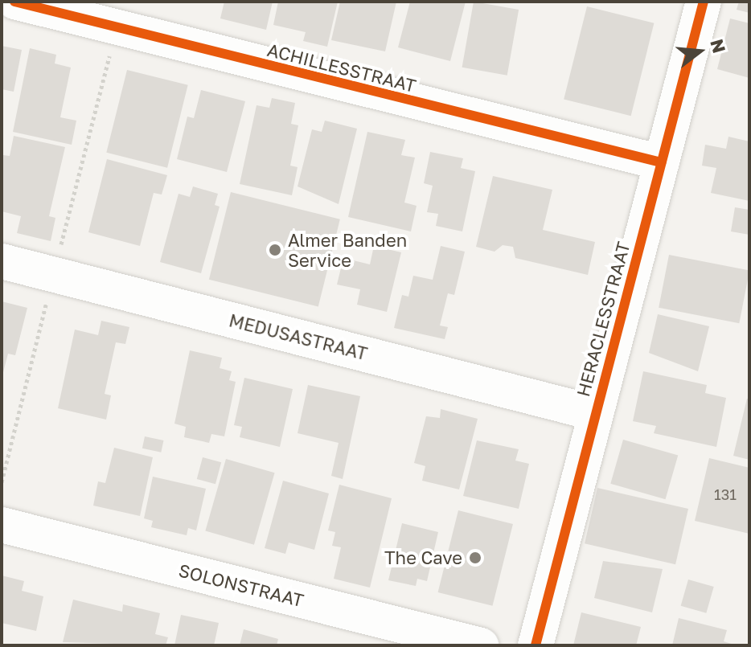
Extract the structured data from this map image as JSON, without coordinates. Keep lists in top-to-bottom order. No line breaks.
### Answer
{"streets":{"street":["ACHILLESSTRAAT","HERACLESSTRAAT","MEDUSASTRAAT","SOLONSTRAAT"]},"crossings":[["ACHILLESSTRAAT","HERACLESSTRAAT"],["HERACLESSTRAAT","MEDUSASTRAAT"]],"places":["Almer Banden Service","The Cave"],"house_numbers":["131"],"north":"right"}
